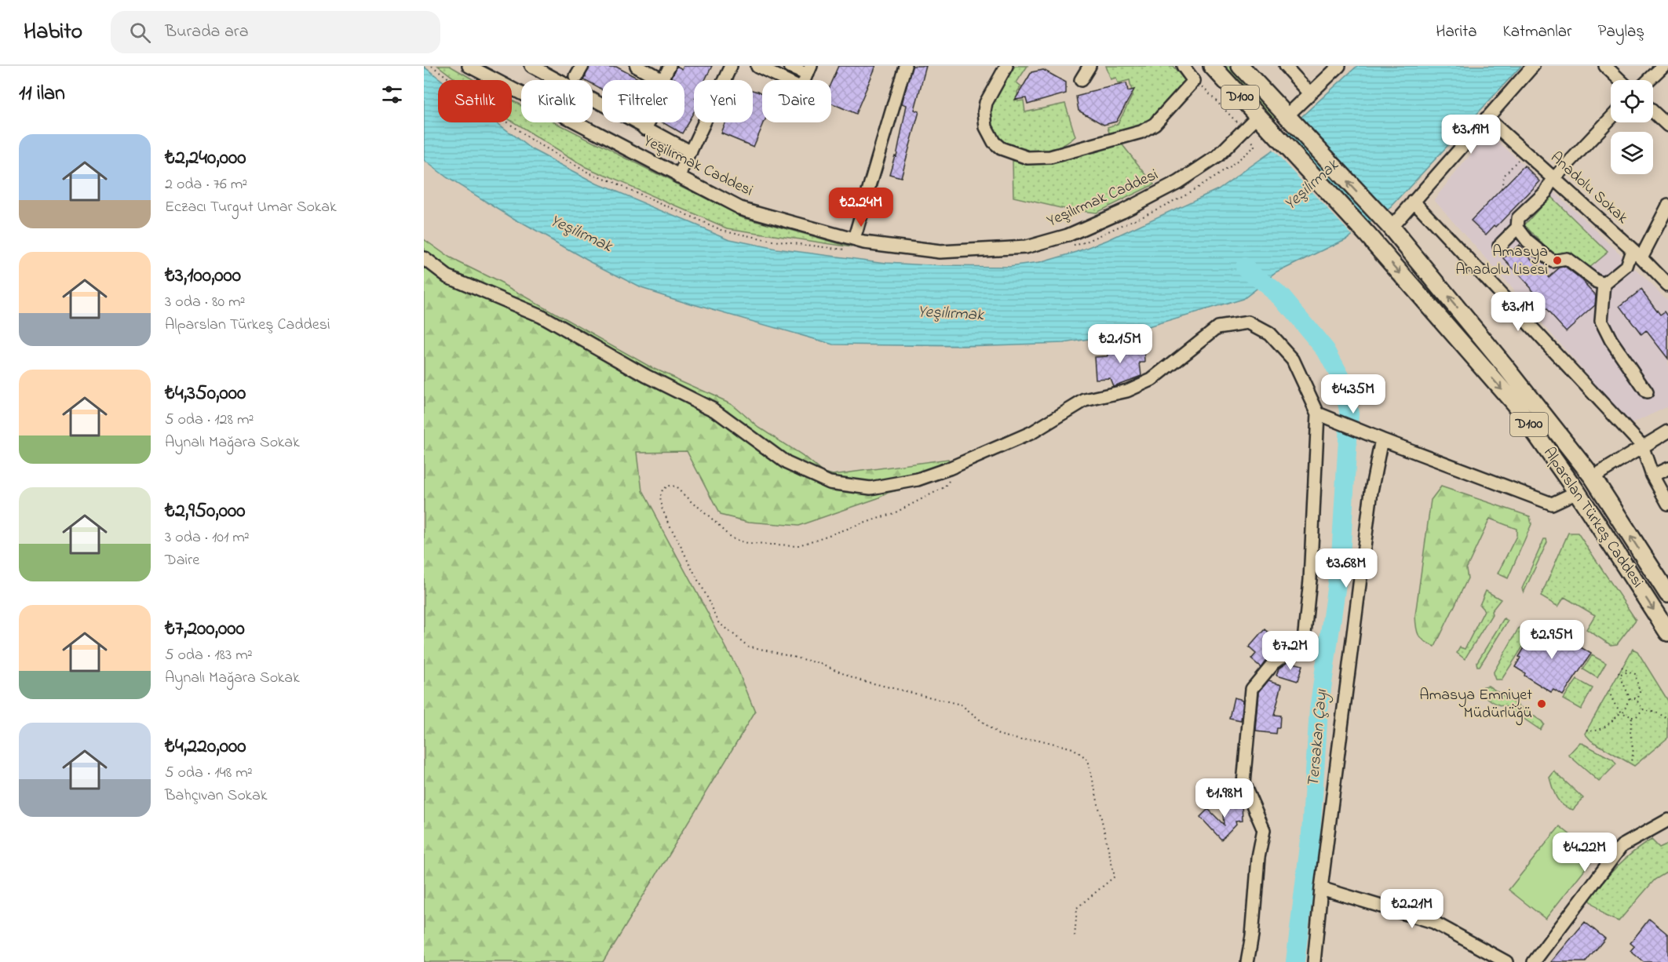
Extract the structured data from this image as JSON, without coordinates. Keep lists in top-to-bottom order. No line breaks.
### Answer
{"streets":{"highway":["D100","Alparslan Türkeş Caddesi"],"street":["Yeşilırmak Caddesi","Anadolu Sokak"]},"crossings":[["D100","Yeşilırmak Caddesi"],["D100","Alparslan Türkeş Caddesi"],["Yeşilırmak Caddesi","Alparslan Türkeş Caddesi"]],"water":["Yeşilırmak","Tersakan Çayı"],"places":["Amasya Anadolu Lisesi","Amasya Emniyet Müdürlüğü"],"page":{"header":"Habito","search":"Burada ara","nav":["Harita","Katmanlar","Paylaş"],"heading":"11 ilan","chip":["Satılık","Kiralık","Filtreler","Yeni","Daire"],"price":["₺3.19M","₺2.24M","₺3.1M","₺2.15M","₺4.35M","₺3.68M","₺2.95M","₺7.2M","₺1.98M","₺4.22M","₺2.21M"],"list":[{"name":"₺2,240,000","note":"2 oda · 76 m² · Eczacı Turgut Umar Sokak"},{"name":"₺3,100,000","note":"3 oda · 80 m² · Alparslan Türkeş Caddesi"},{"name":"₺4,350,000","note":"5 oda · 128 m² · Aynalı Mağara Sokak"},{"name":"₺2,950,000","note":"3 oda · 101 m² · Daire"},{"name":"₺7,200,000","note":"5 oda · 183 m² · Aynalı Mağara Sokak"},{"name":"₺4,220,000","note":"5 oda · 148 m² · Bahçıvan Sokak"}]}}
